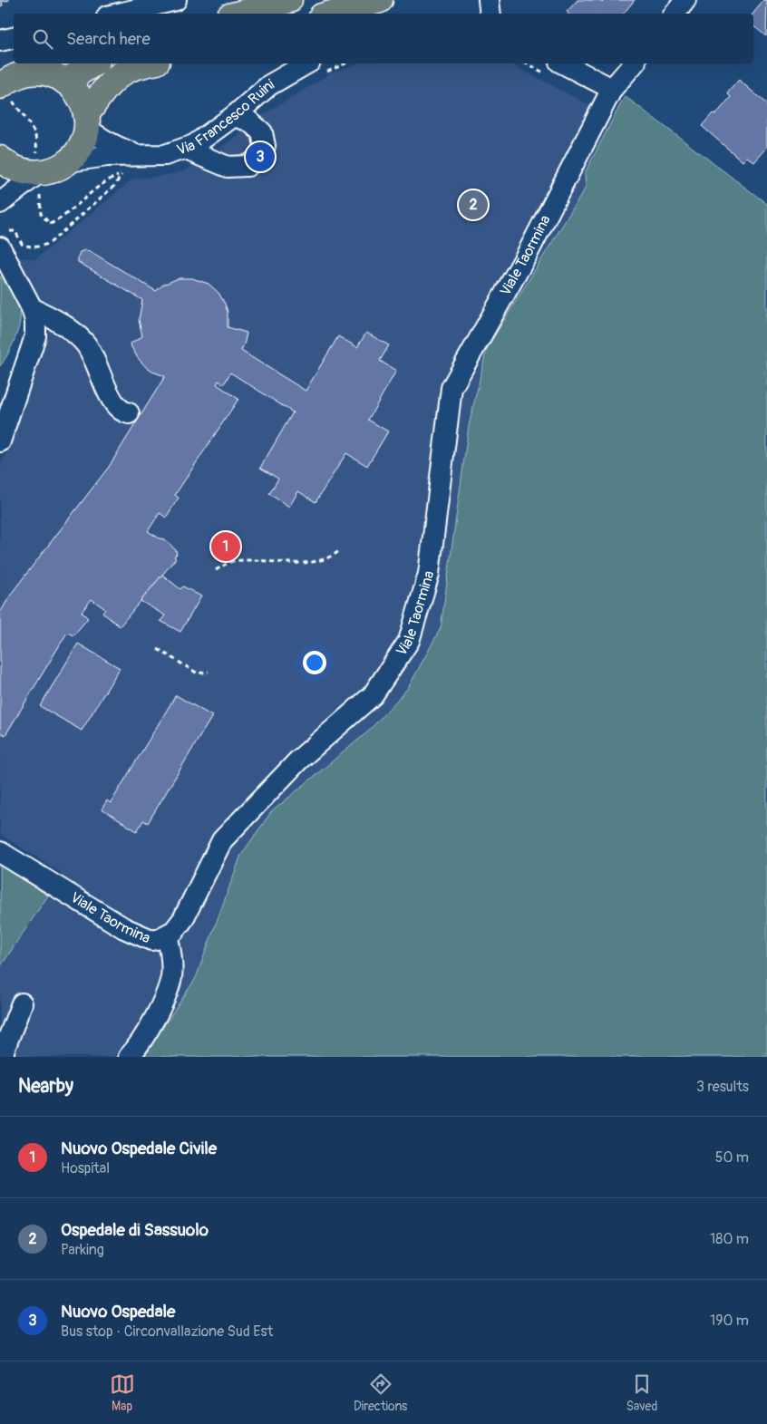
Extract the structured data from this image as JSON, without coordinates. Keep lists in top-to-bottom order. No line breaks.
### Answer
{"streets":{"street":["Via Francesco Ruini","Viale Taormina"]},"page":{"search":"Search here","pins":["3","2","1"],"heading":["Nearby","3 results"],"list":[{"mark":"1","name":"Nuovo Ospedale Civile","note":"Hospital","value":"50 m"},{"mark":"2","name":"Ospedale di Sassuolo","note":"Parking","value":"180 m"},{"mark":"3","name":"Nuovo Ospedale","note":"Bus stop · Circonvallazione Sud Est","value":"190 m"}],"nav":["Map","Directions","Saved"]}}
